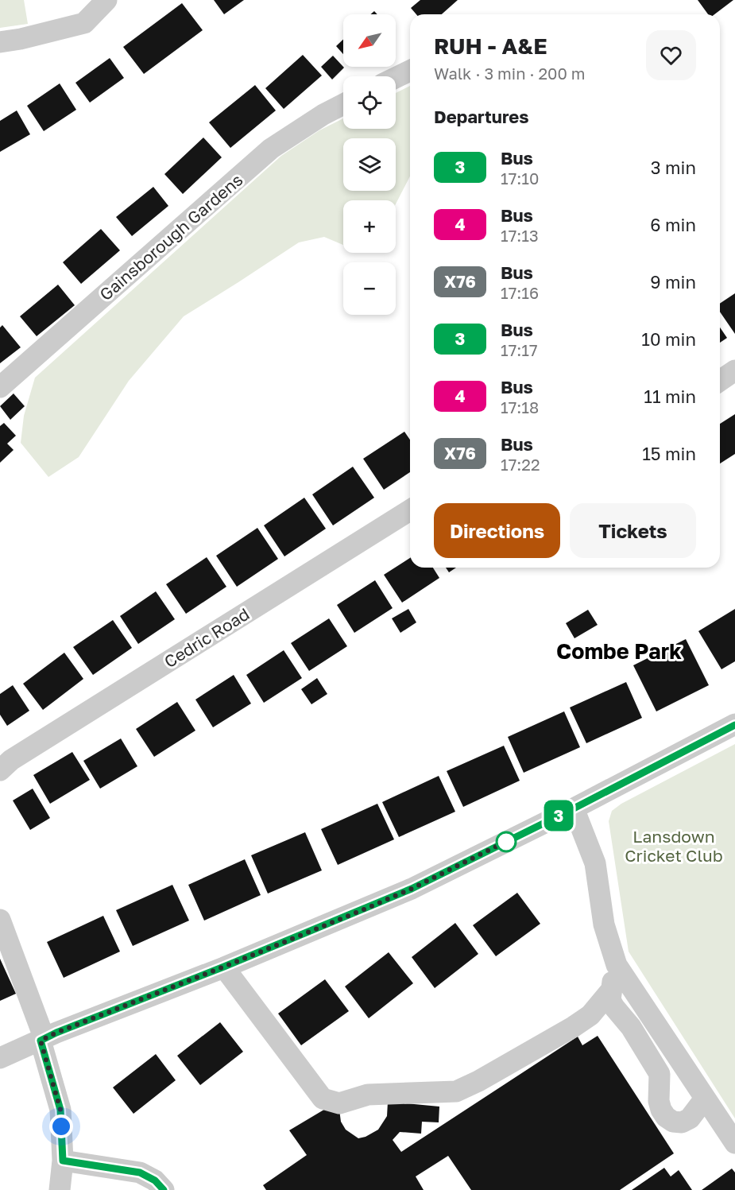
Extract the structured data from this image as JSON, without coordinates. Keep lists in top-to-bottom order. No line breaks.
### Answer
{"streets":{"street":["Gainsborough Gardens","Cedric Road"]},"districts":["Combe Park"],"parks":["Lansdown Cricket Club"],"lines":["bus line 3"],"north":"bottom left","page":{"on_map":"3","map_buttons":["+","−"],"heading":[["RUH - A&E","Walk · 3 min · 200 m"],"Departures"],"list":[{"mark":"3","name":"Bus","note":"17:10","value":"3 min"},{"mark":"4","name":"Bus","note":"17:13","value":"6 min"},{"mark":"X76","name":"Bus","note":"17:16","value":"9 min"},{"mark":"3","name":"Bus","note":"17:17","value":"10 min"},{"mark":"4","name":"Bus","note":"17:18","value":"11 min"},{"mark":"X76","name":"Bus","note":"17:22","value":"15 min"}],"buttons":["Directions","Tickets"]}}
